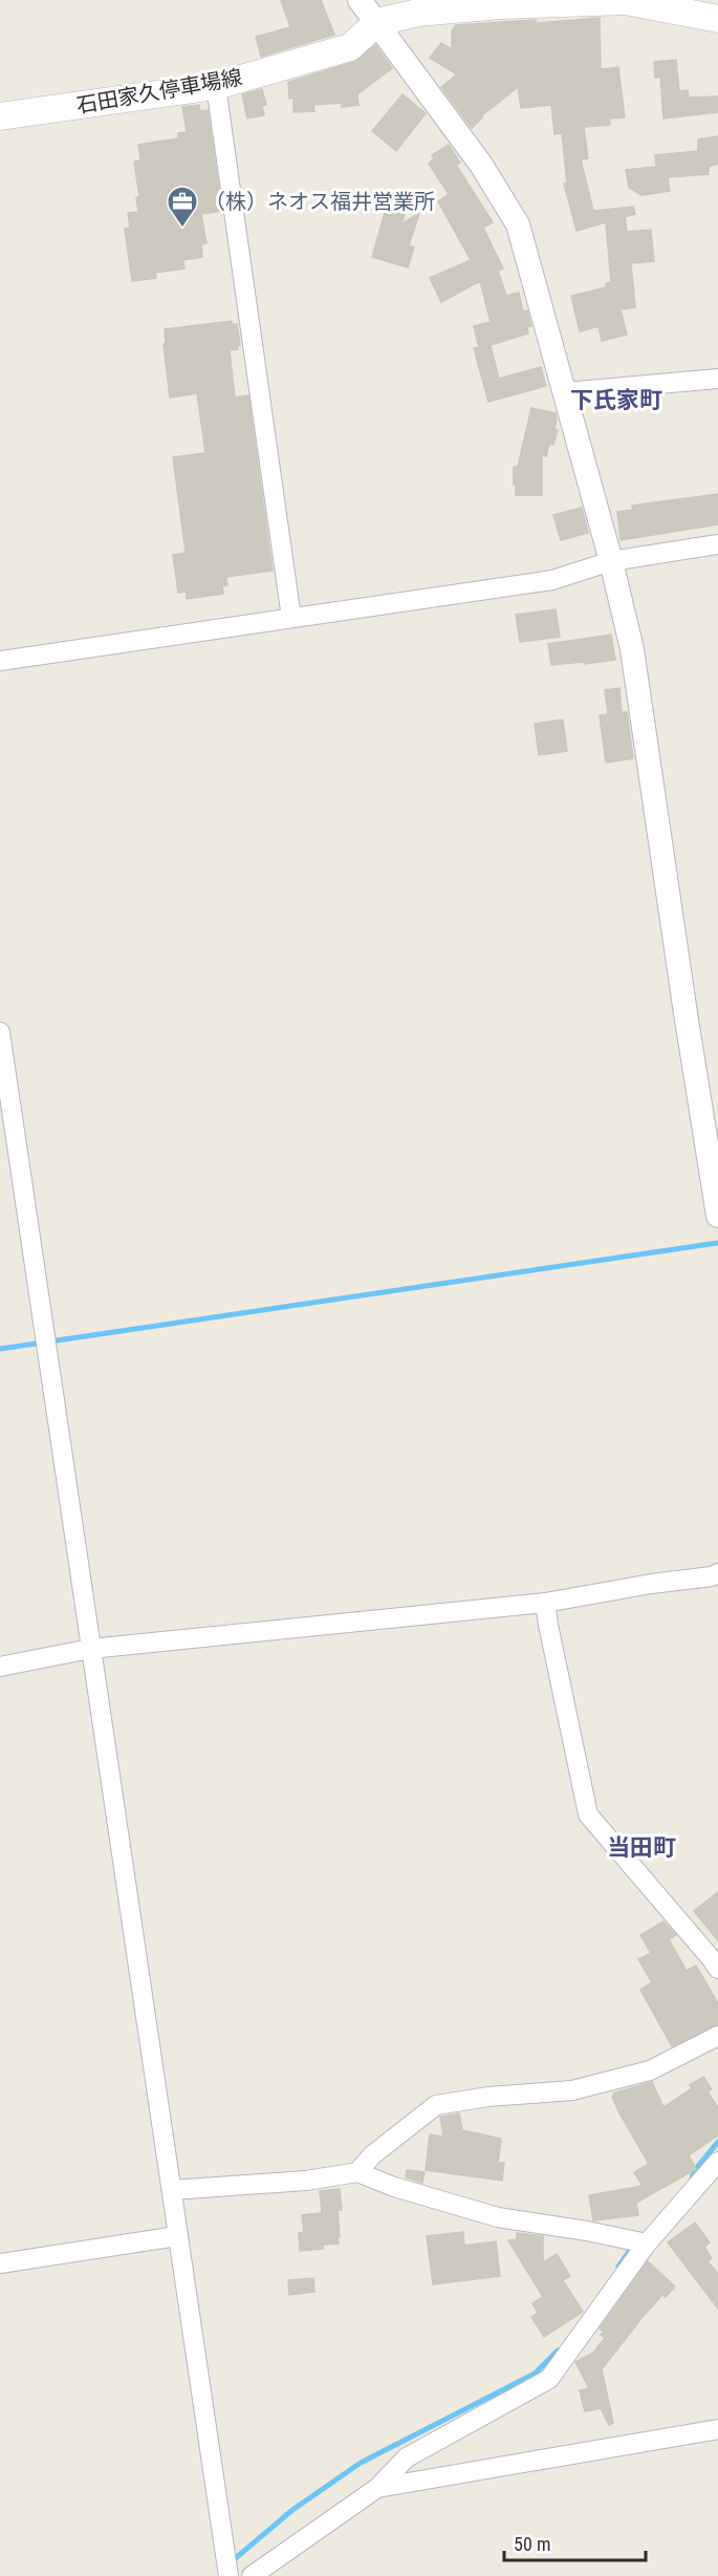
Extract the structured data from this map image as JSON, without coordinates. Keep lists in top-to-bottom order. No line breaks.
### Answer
{"streets":{"main road":["石田家久停車場線"]},"districts":["下氏家町","当田町"],"places":{"office":["（株）ネオス福井営業所"]},"scale_bar":"50 m"}
